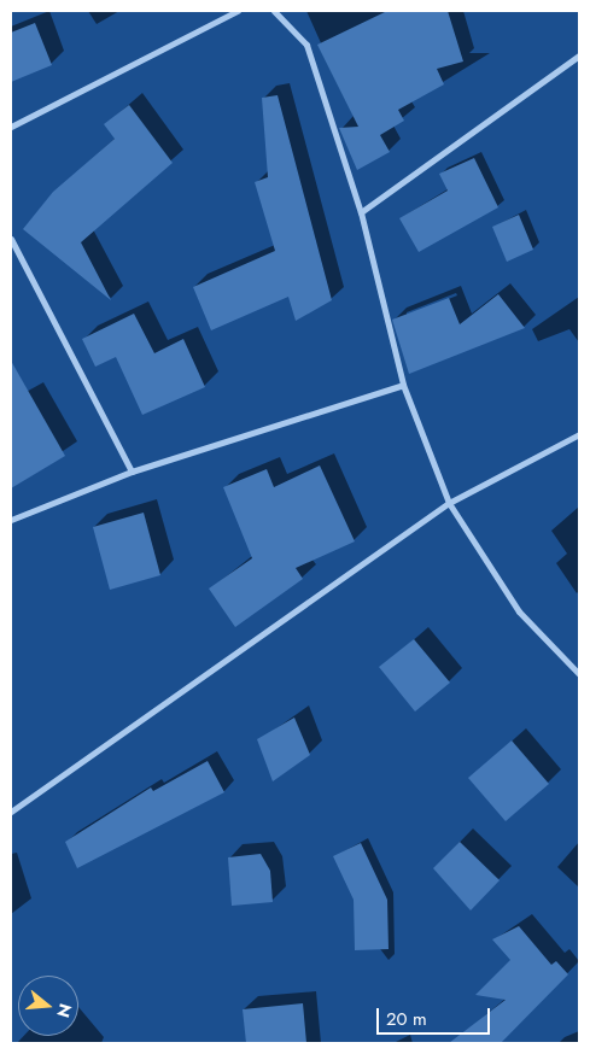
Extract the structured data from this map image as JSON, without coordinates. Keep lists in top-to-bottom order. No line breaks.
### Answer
{"scale_bar":"20 m","north":"right"}
